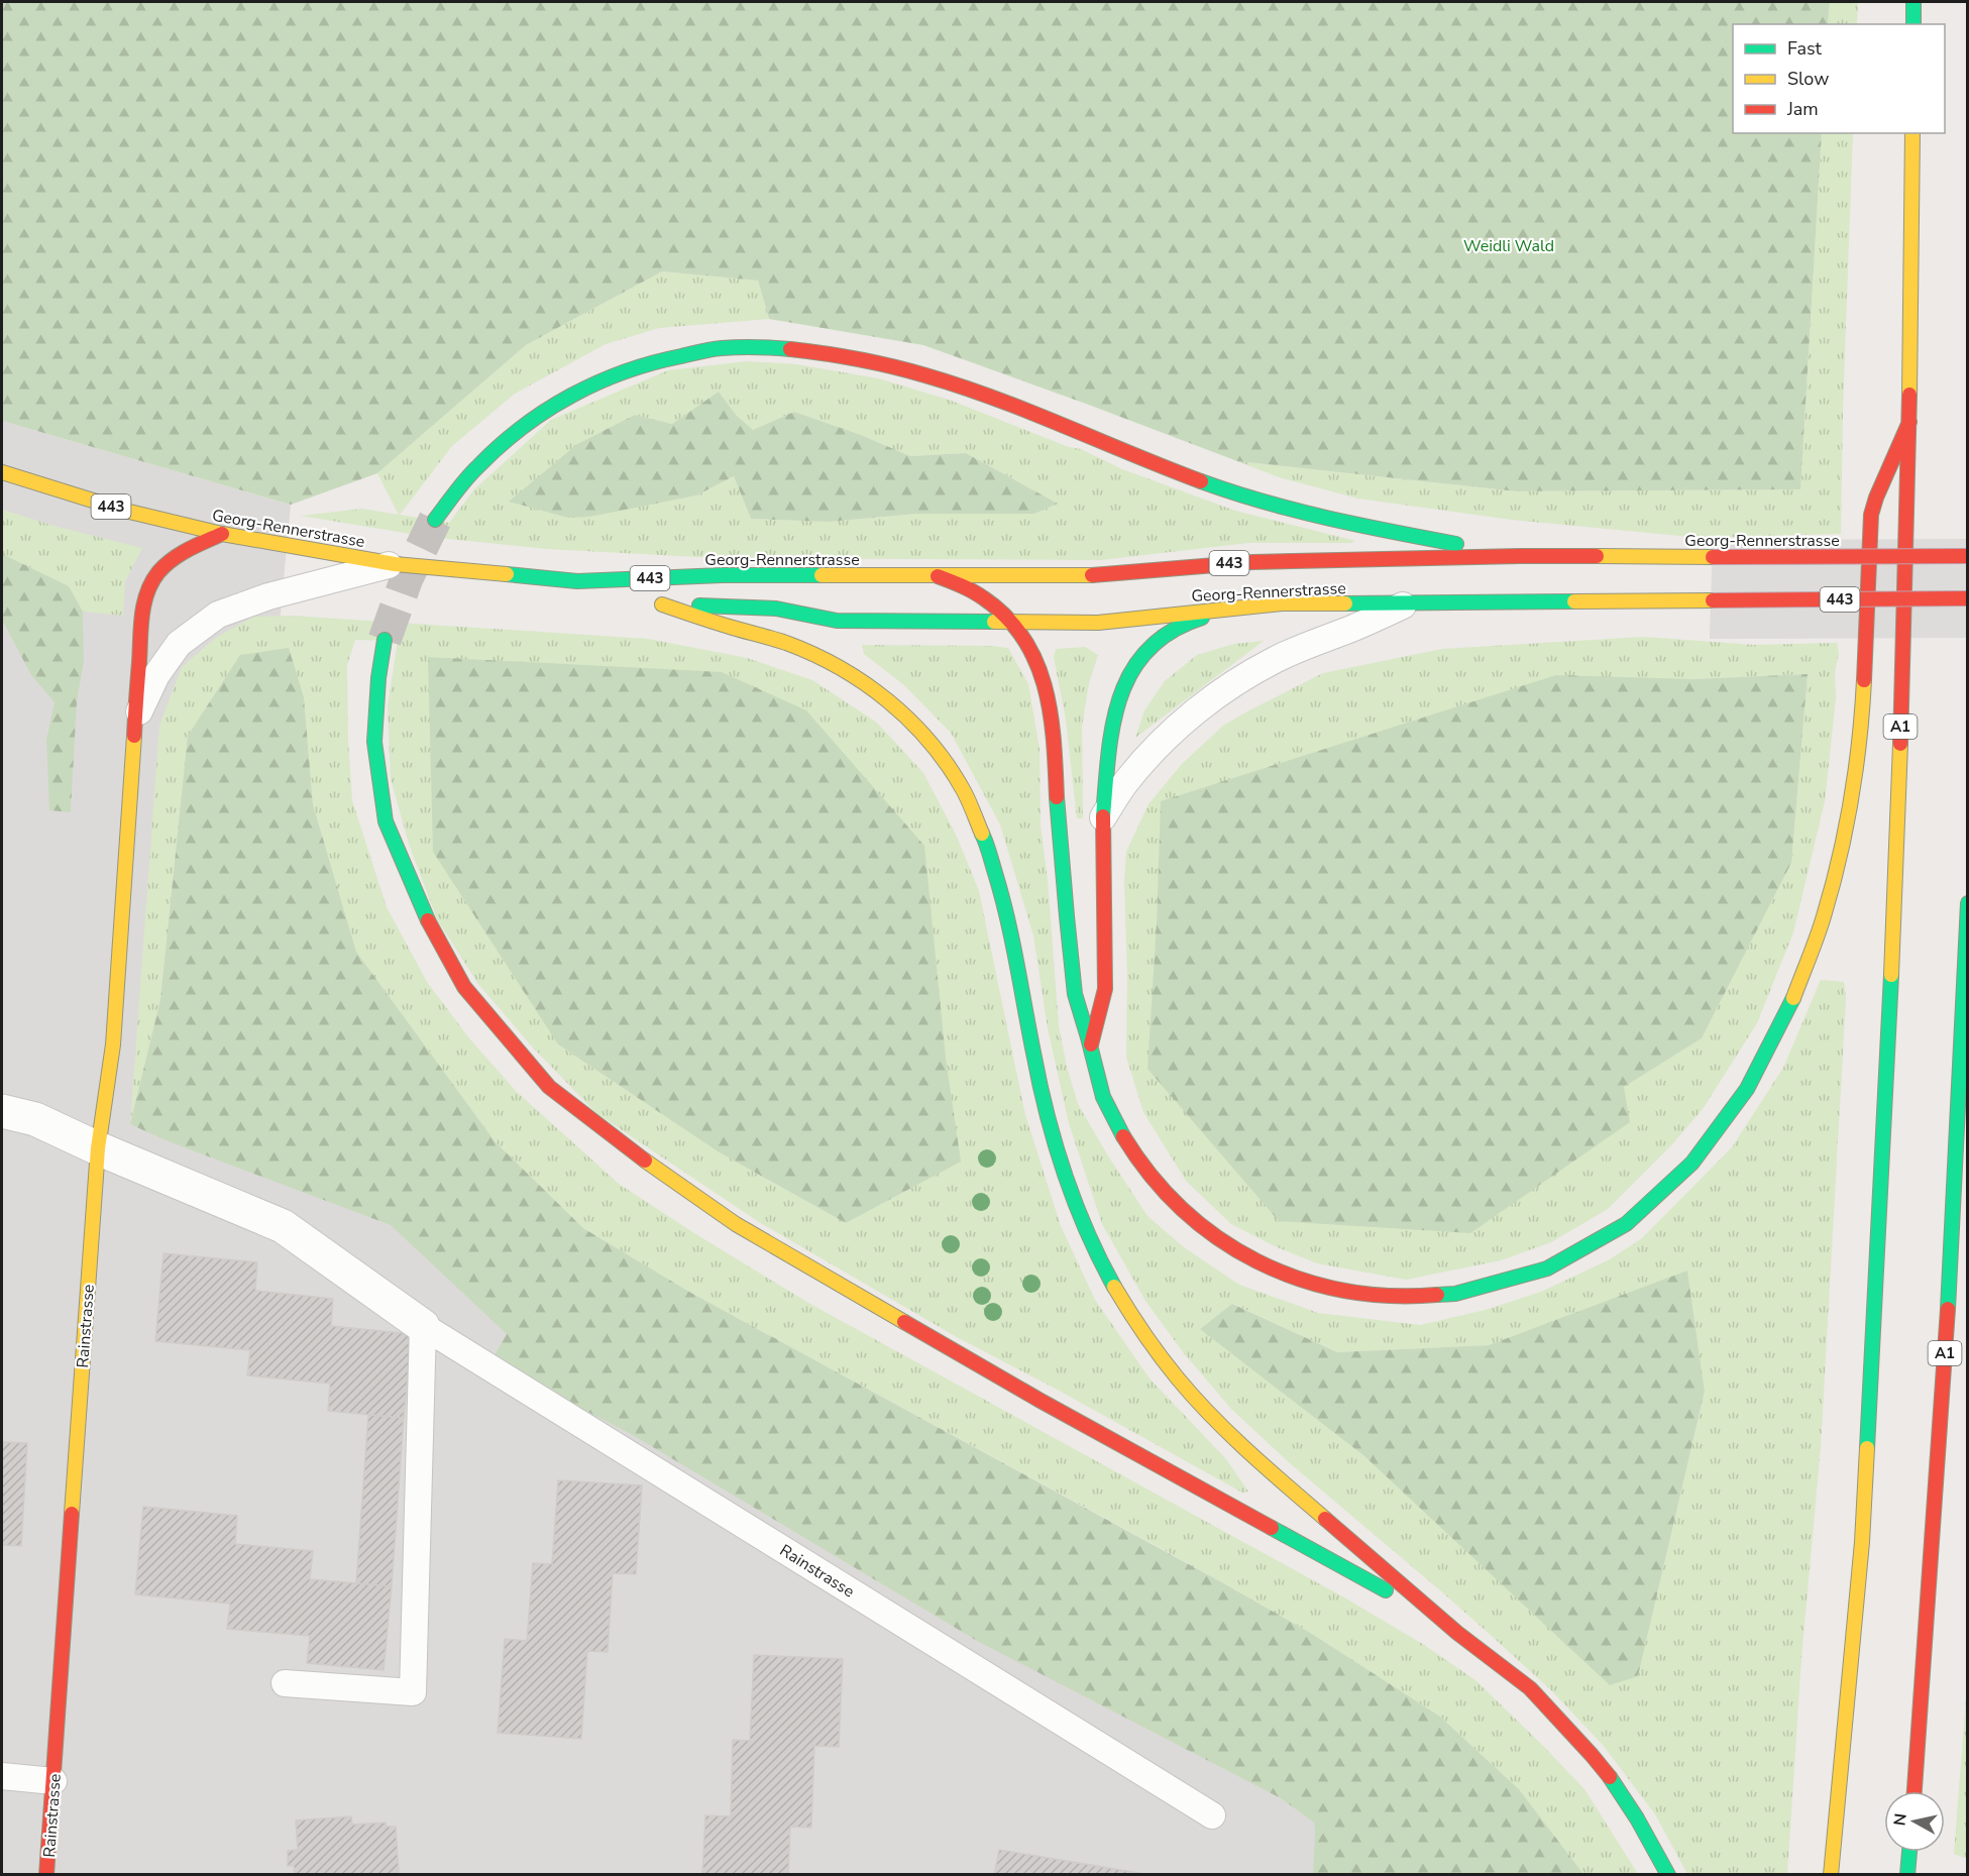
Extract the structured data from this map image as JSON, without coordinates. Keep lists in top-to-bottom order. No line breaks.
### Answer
{"streets":{"main road":["443","Georg-Rennerstrasse","A1","Rainstrasse"]},"parks":["Weidli Wald"],"legend":["Fast","Slow","Jam"],"north":"left"}
